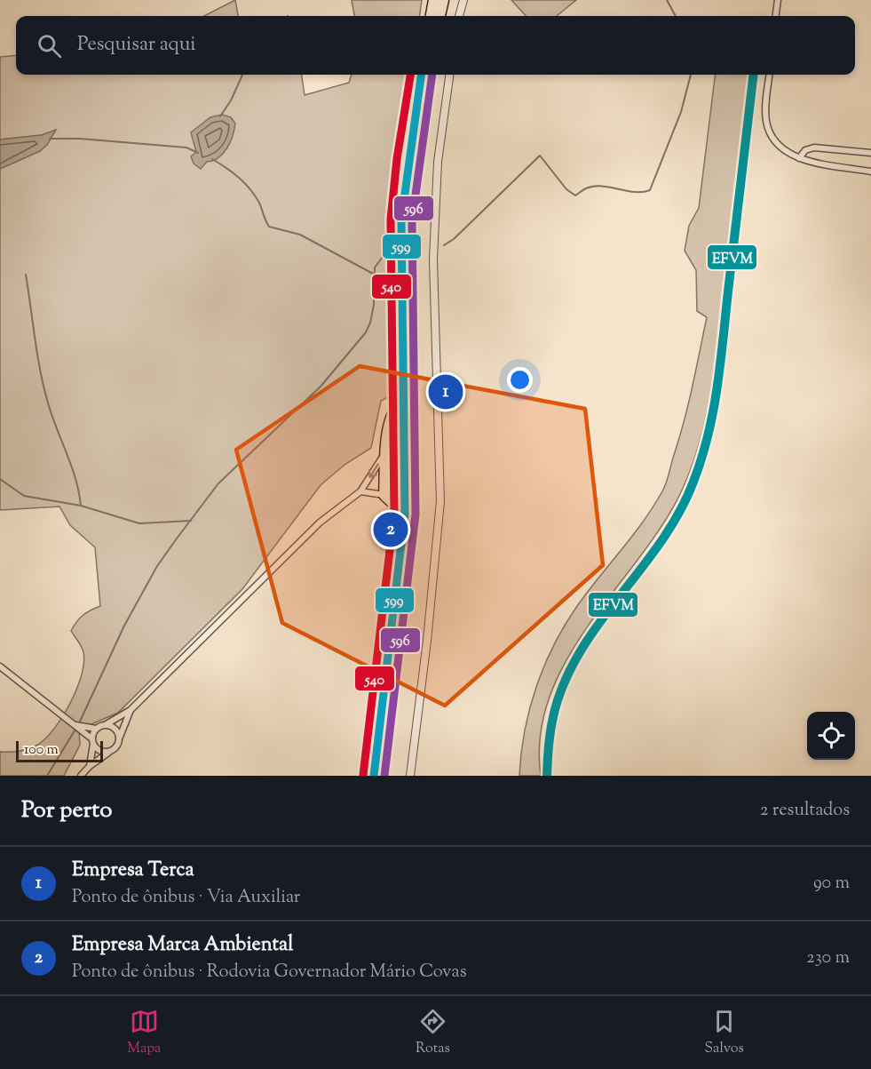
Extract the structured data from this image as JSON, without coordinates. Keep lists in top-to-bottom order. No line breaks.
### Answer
{"lines":["transit line EFVM","transit line 599","transit line 596","transit line 540"],"scale_bar":"100 m","page":{"search":"Pesquisar aqui","pins":["1","2"],"scale":"100 m","heading":["Por perto","2 resultados"],"list":[{"mark":"1","name":"Empresa Terca","note":"Ponto de ônibus · Via Auxiliar","value":"90 m"},{"mark":"2","name":"Empresa Marca Ambiental","note":"Ponto de ônibus · Rodovia Governador Mário Covas","value":"230 m"}],"nav":["Mapa","Rotas","Salvos"]}}
